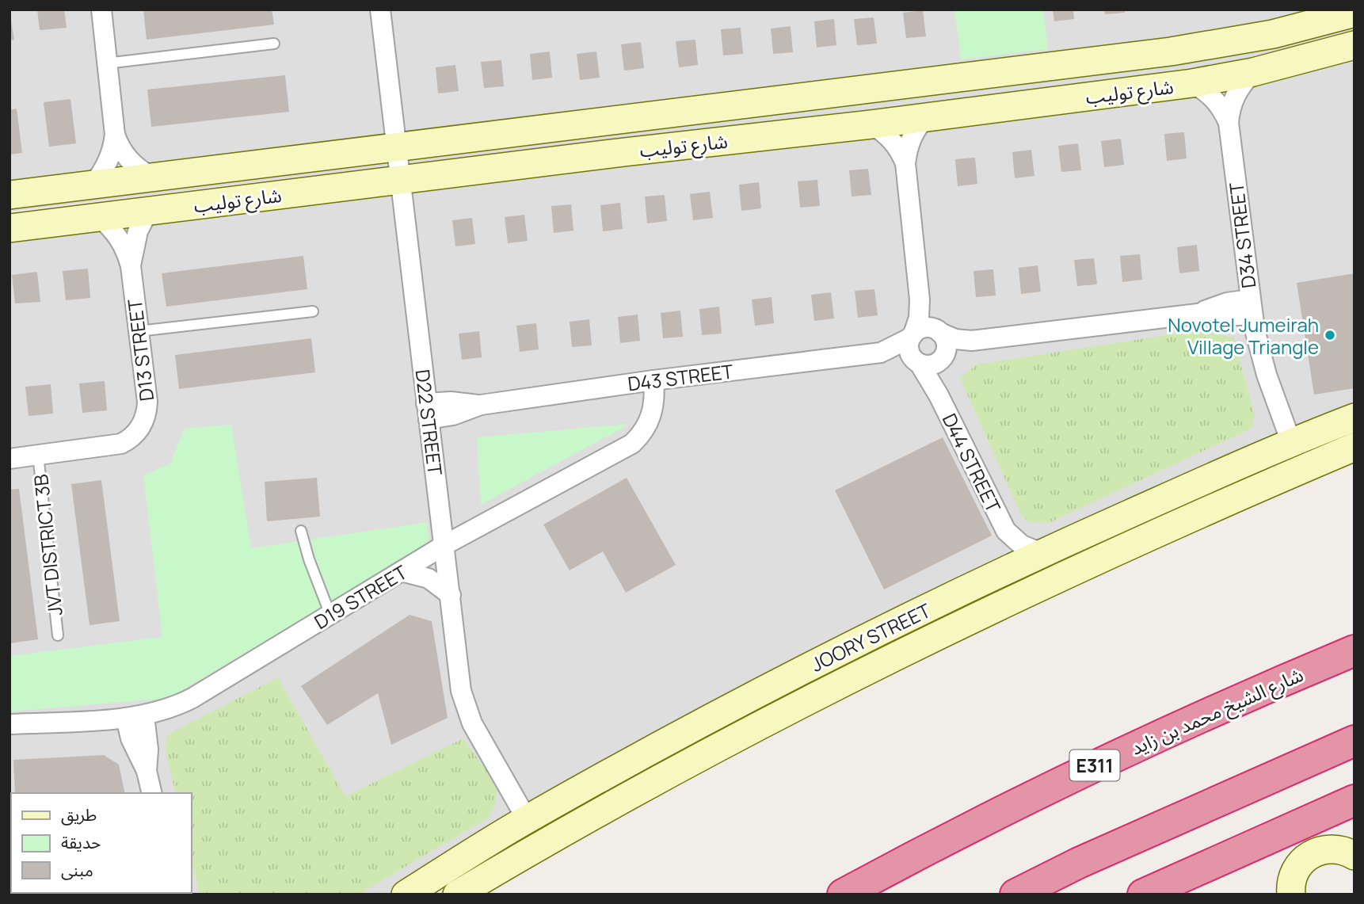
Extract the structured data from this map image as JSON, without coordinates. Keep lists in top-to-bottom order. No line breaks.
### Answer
{"streets":{"highway":["شارع الشيخ محمد بن زايد","E311"],"street":["شارع توليب","D34 STREET","D13 STREET","D43 STREET","D22 STREET","D44 STREET","D19 STREET","JOORY STREET"],"lane":["JVT DISTRICT 3B"]},"crossings":[["شارع توليب","D34 STREET"],["شارع توليب","D13 STREET"],["شارع توليب","D22 STREET"],["D34 STREET","JOORY STREET"],["D13 STREET","JVT DISTRICT 3B"],["D43 STREET","D22 STREET"],["D43 STREET","D44 STREET"],["D43 STREET","D19 STREET"],["D22 STREET","D19 STREET"],["D22 STREET","JOORY STREET"],["D44 STREET","JOORY STREET"]],"places":["Novotel Jumeirah Village Triangle"],"legend":["طريق","حديقة","مبنى"]}
